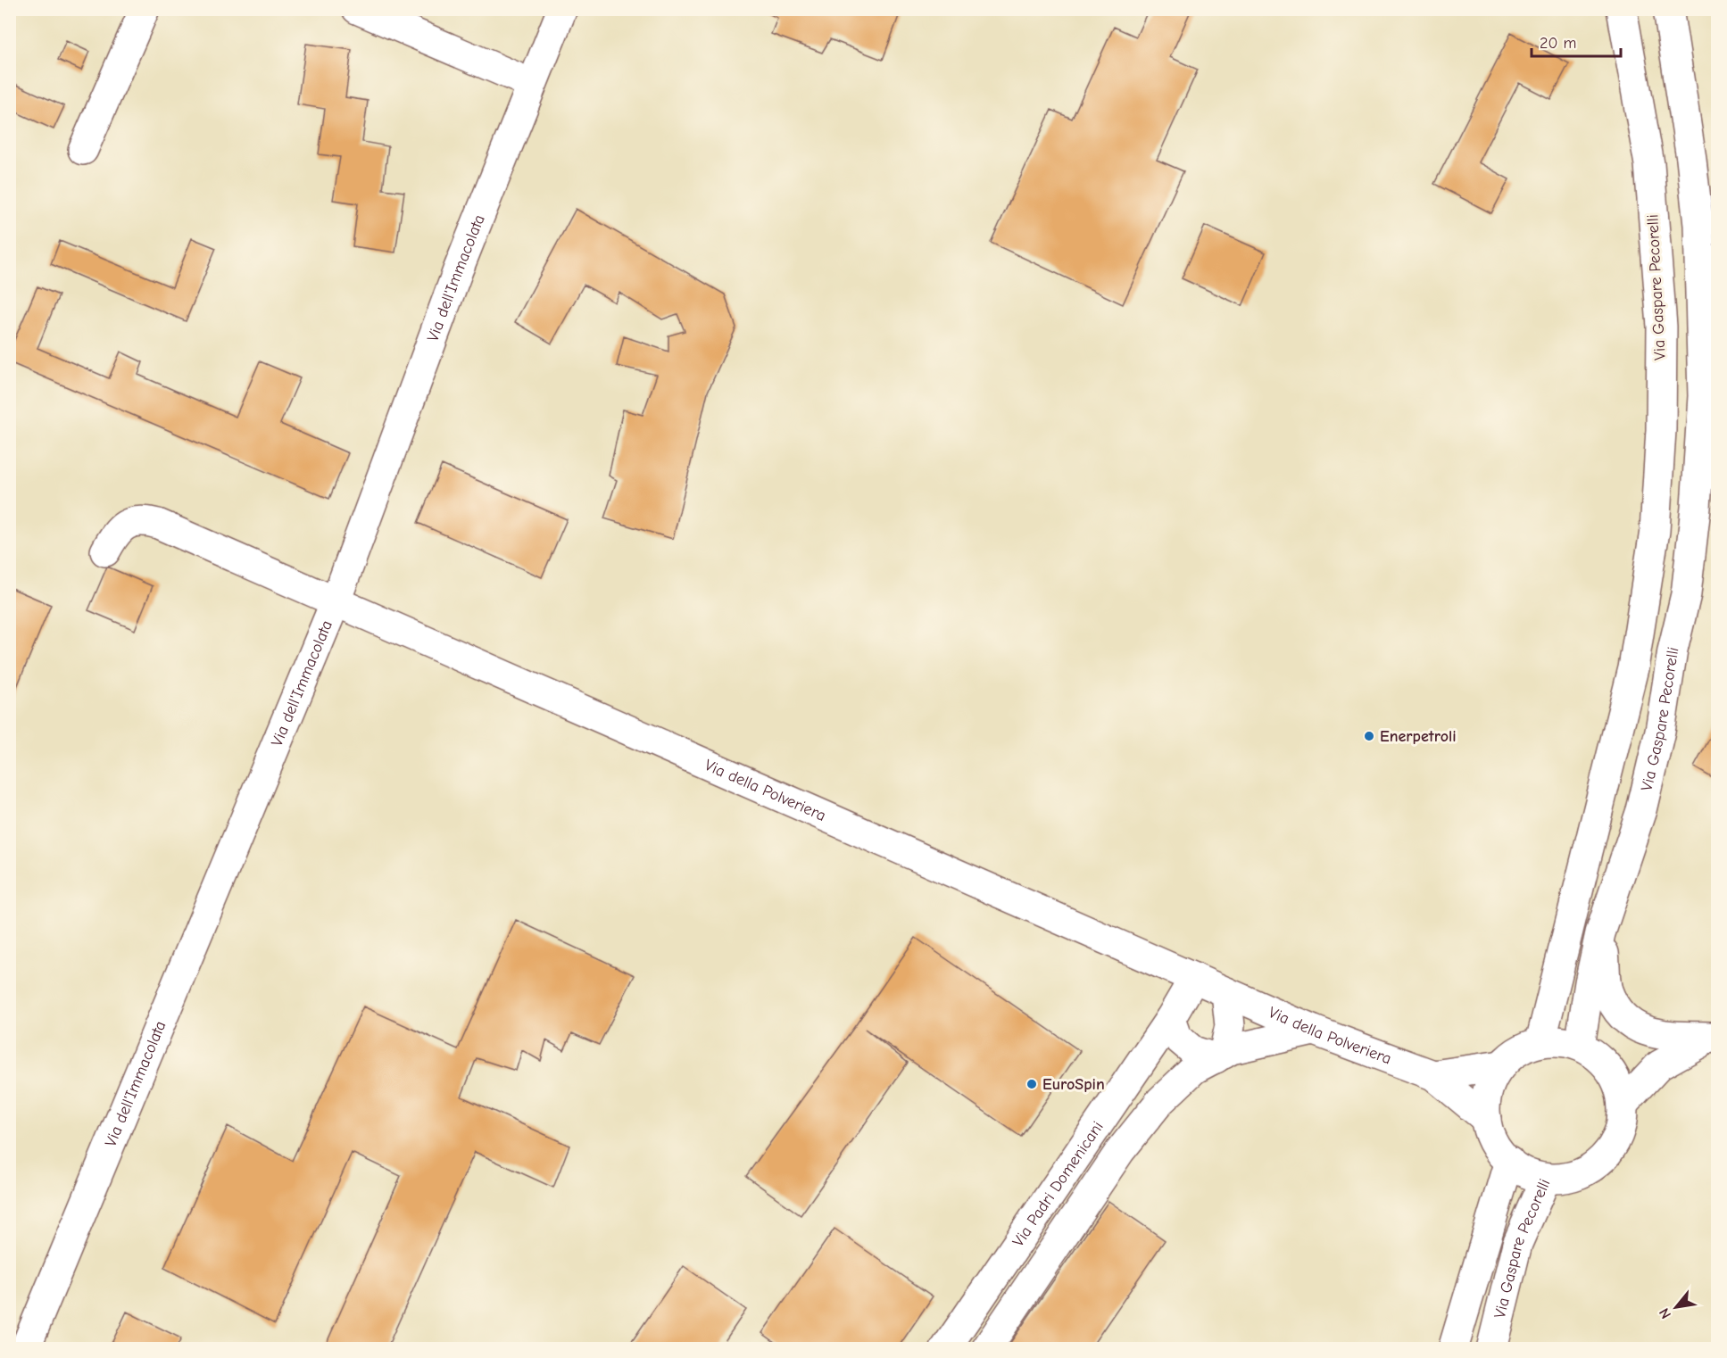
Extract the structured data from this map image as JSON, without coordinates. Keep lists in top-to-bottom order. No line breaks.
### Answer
{"streets":{"street":["Via dell'Immacolata","Via Gaspare Pecorelli","Via della Polveriera","Via Padri Domenicani"]},"crossings":[["Via dell'Immacolata","Via della Polveriera"],["Via Gaspare Pecorelli","Via della Polveriera"],["Via della Polveriera","Via Padri Domenicani"]],"places":["Enerpetroli","EuroSpin"],"scale_bar":"20 m","north":"bottom left"}
